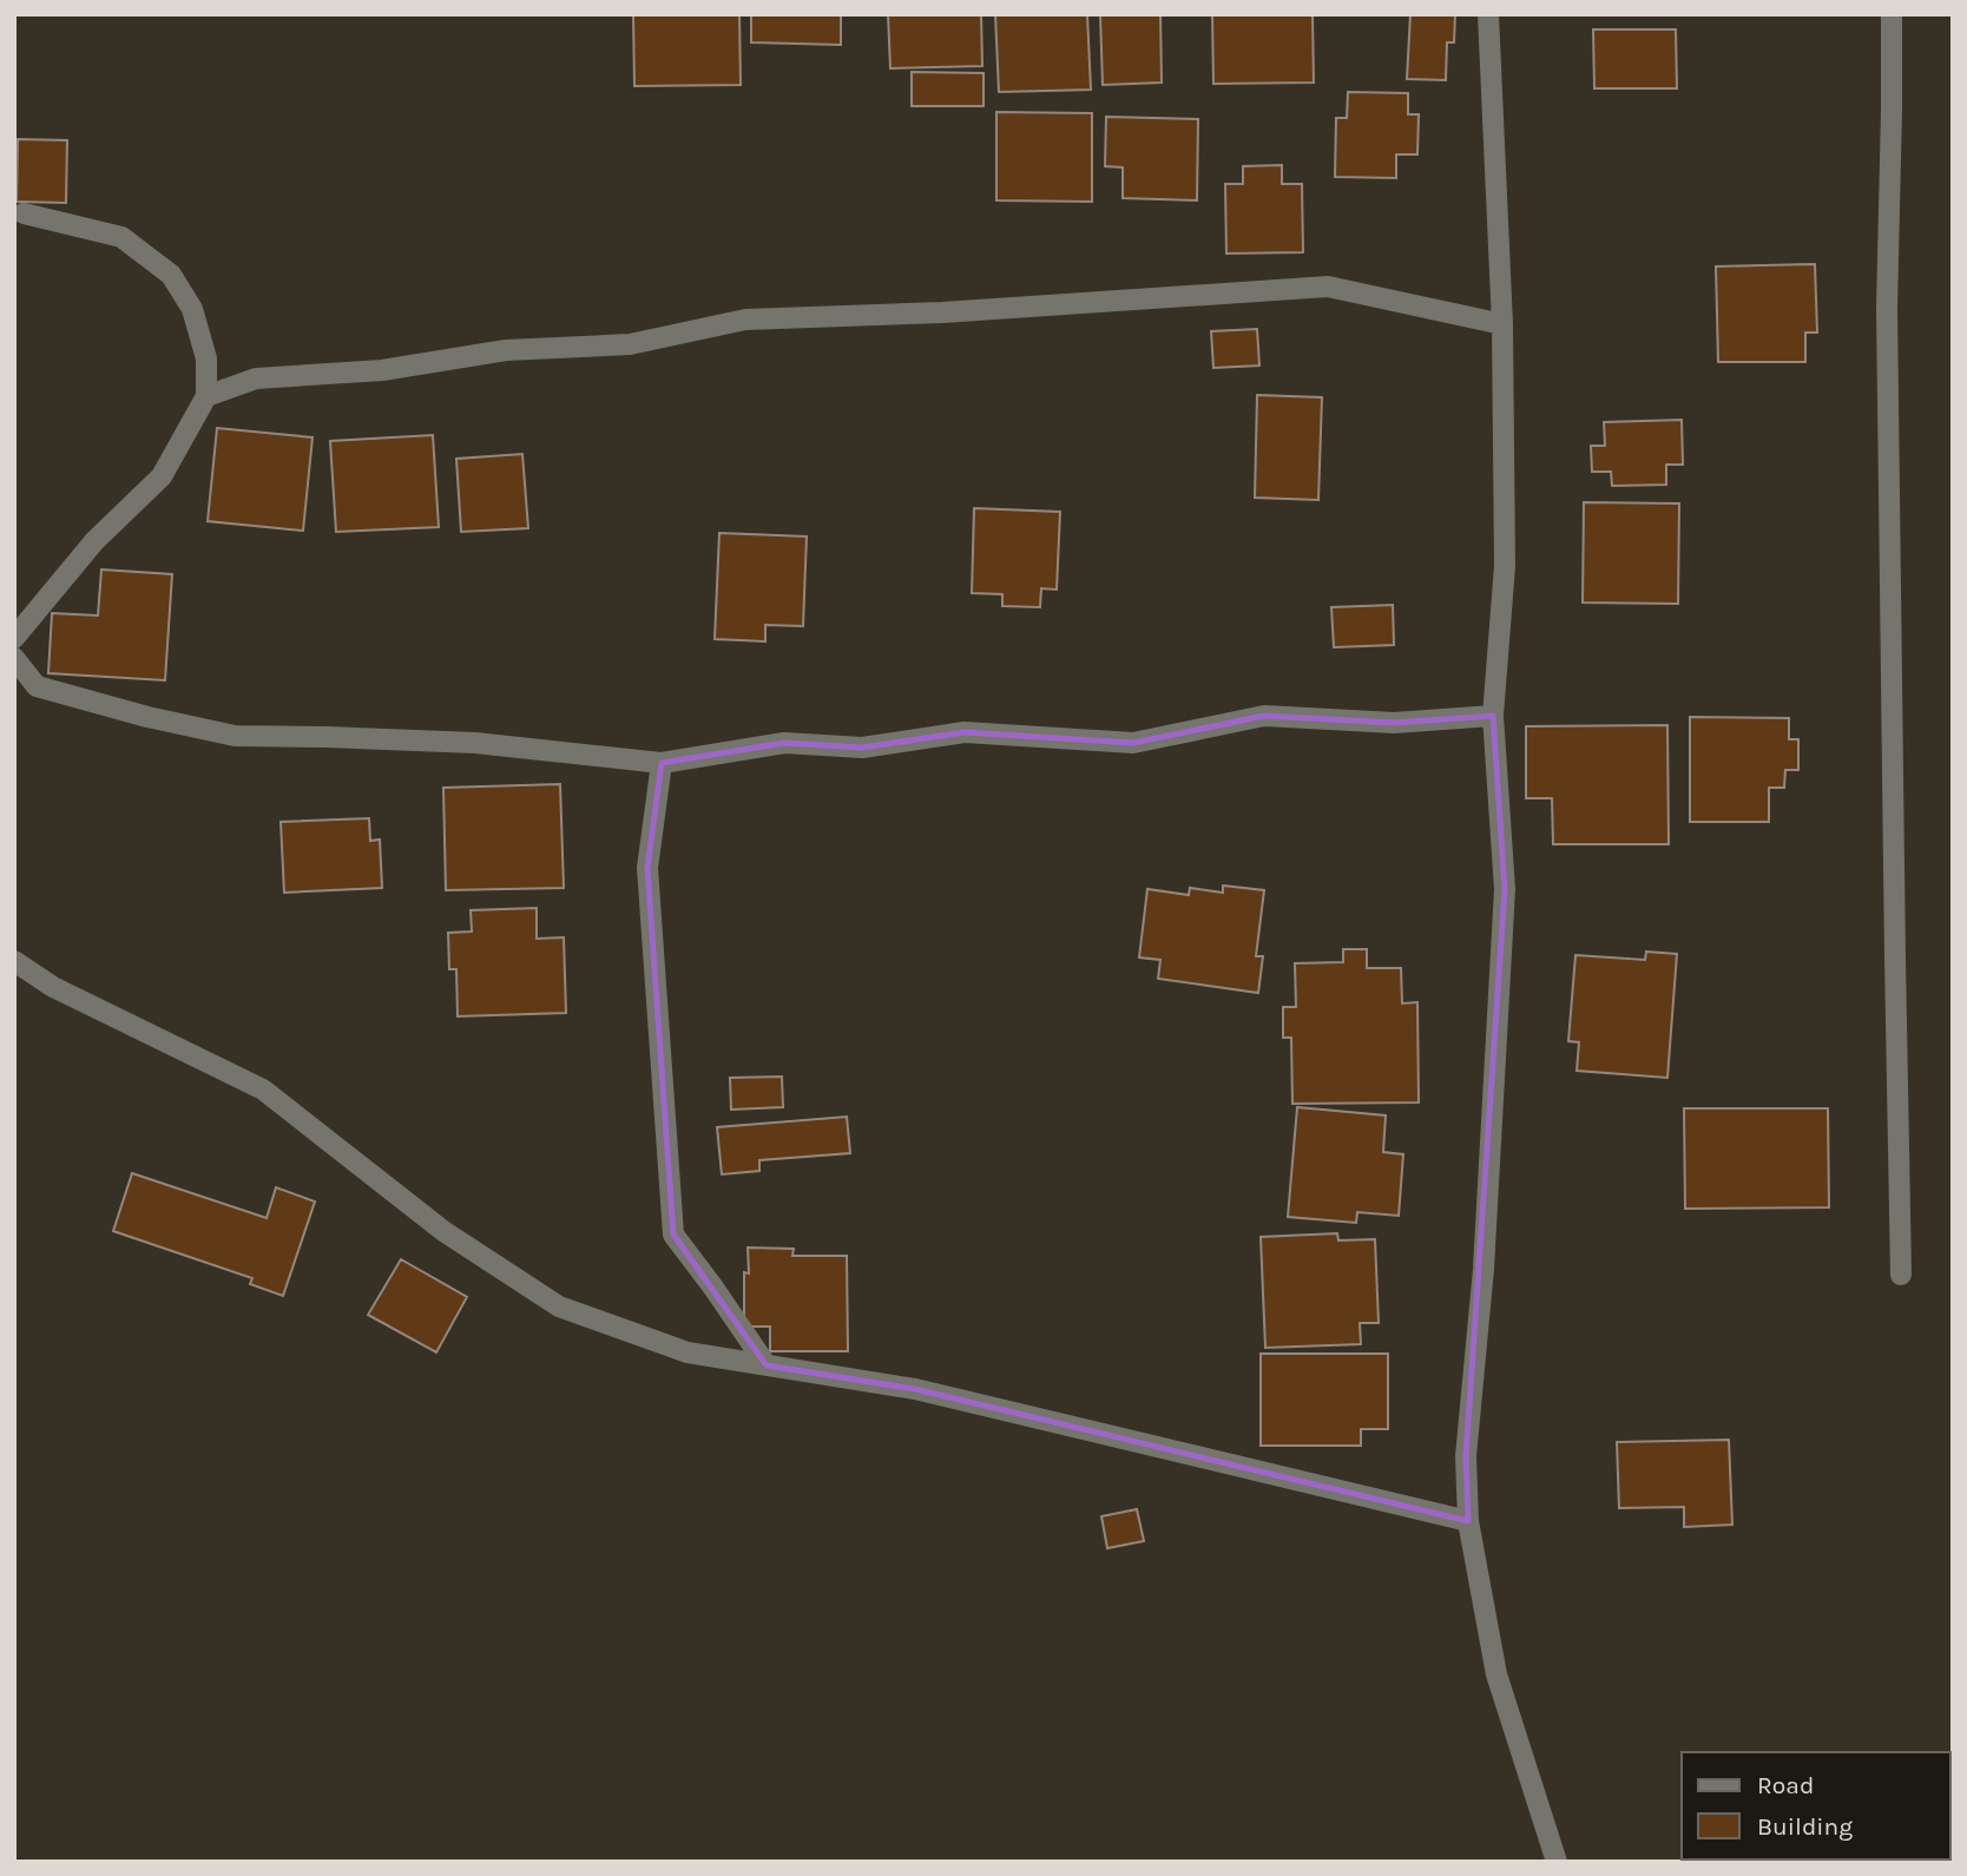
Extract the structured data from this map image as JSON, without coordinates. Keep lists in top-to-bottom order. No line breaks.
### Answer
{"legend":["Road","Building"]}
